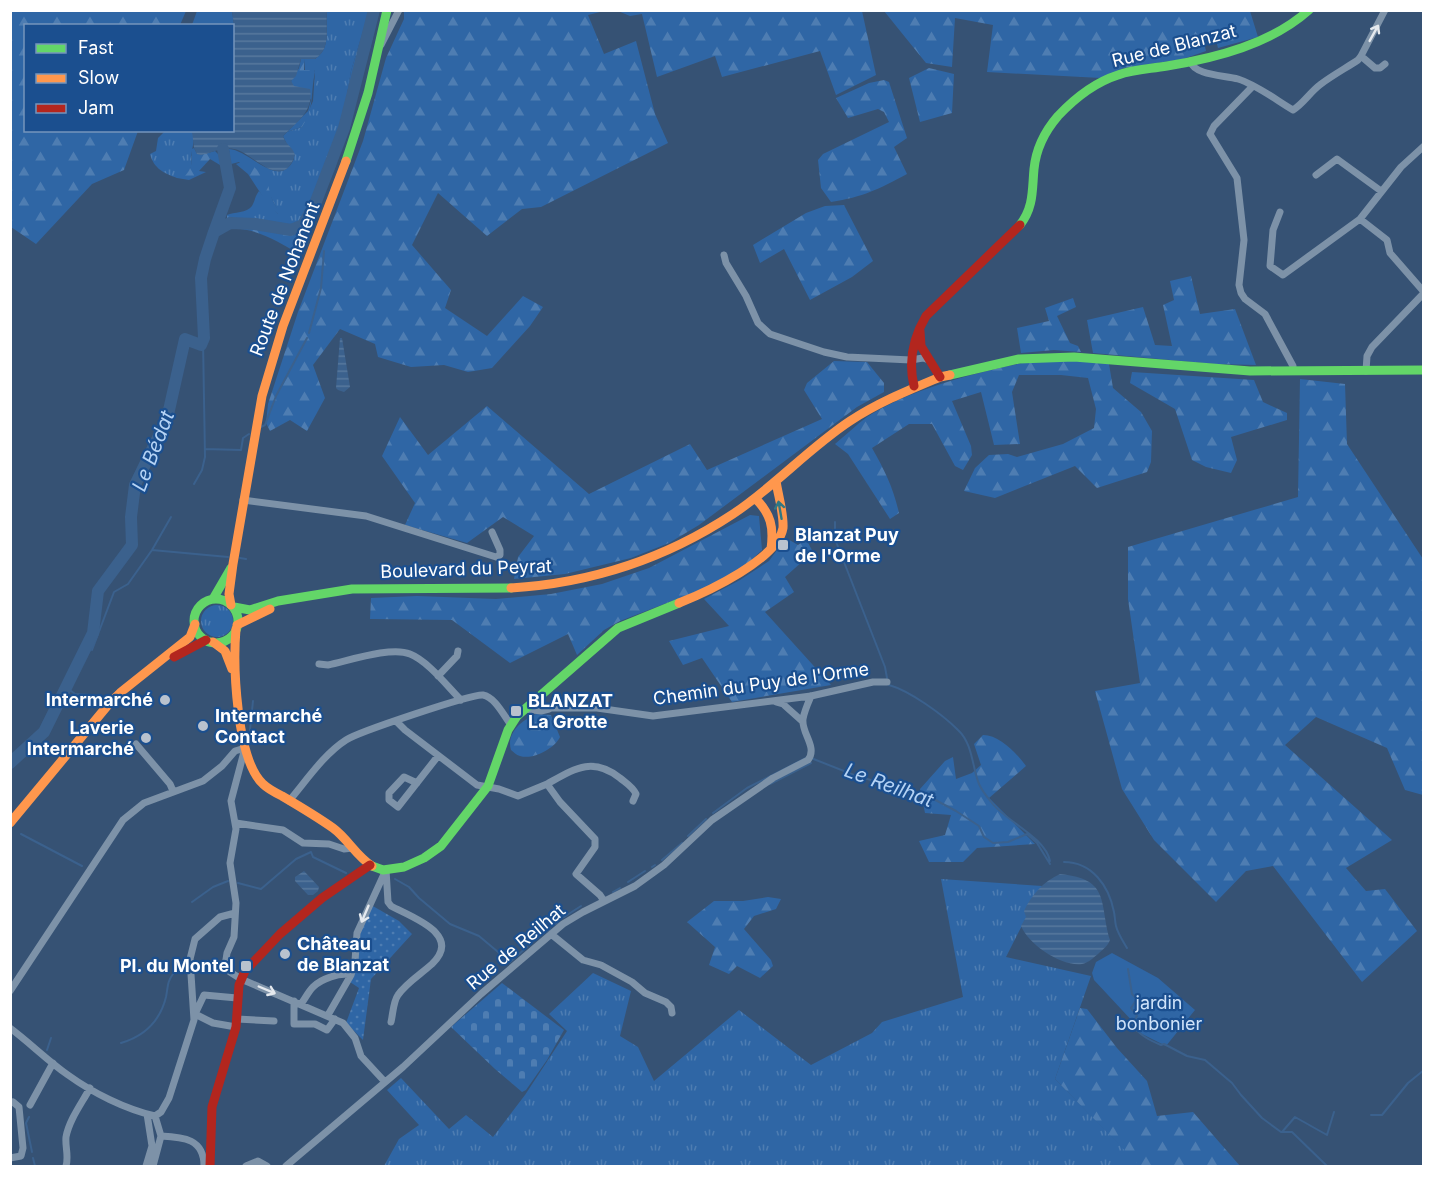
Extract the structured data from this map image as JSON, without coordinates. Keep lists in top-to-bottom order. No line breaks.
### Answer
{"streets":{"main road":["Rue de Blanzat","Route de Nohanent","Boulevard du Peyrat"],"street":["Chemin du Puy de l'Orme","Rue de Reilhat"]},"crossings":[["Rue de Blanzat","Boulevard du Peyrat"],["Route de Nohanent","Boulevard du Peyrat"]],"water":["Le Bédat","Le Reilhat"],"parks":["jardin bonbonier"],"places":{"transit":["Blanzat Puy de l'Orme","BLANZAT La Grotte","Pl. du Montel"],"other":["Intermarché","Intermarché Contact","Laverie Intermarché","Château de Blanzat"]},"legend":["Fast","Slow","Jam"]}
